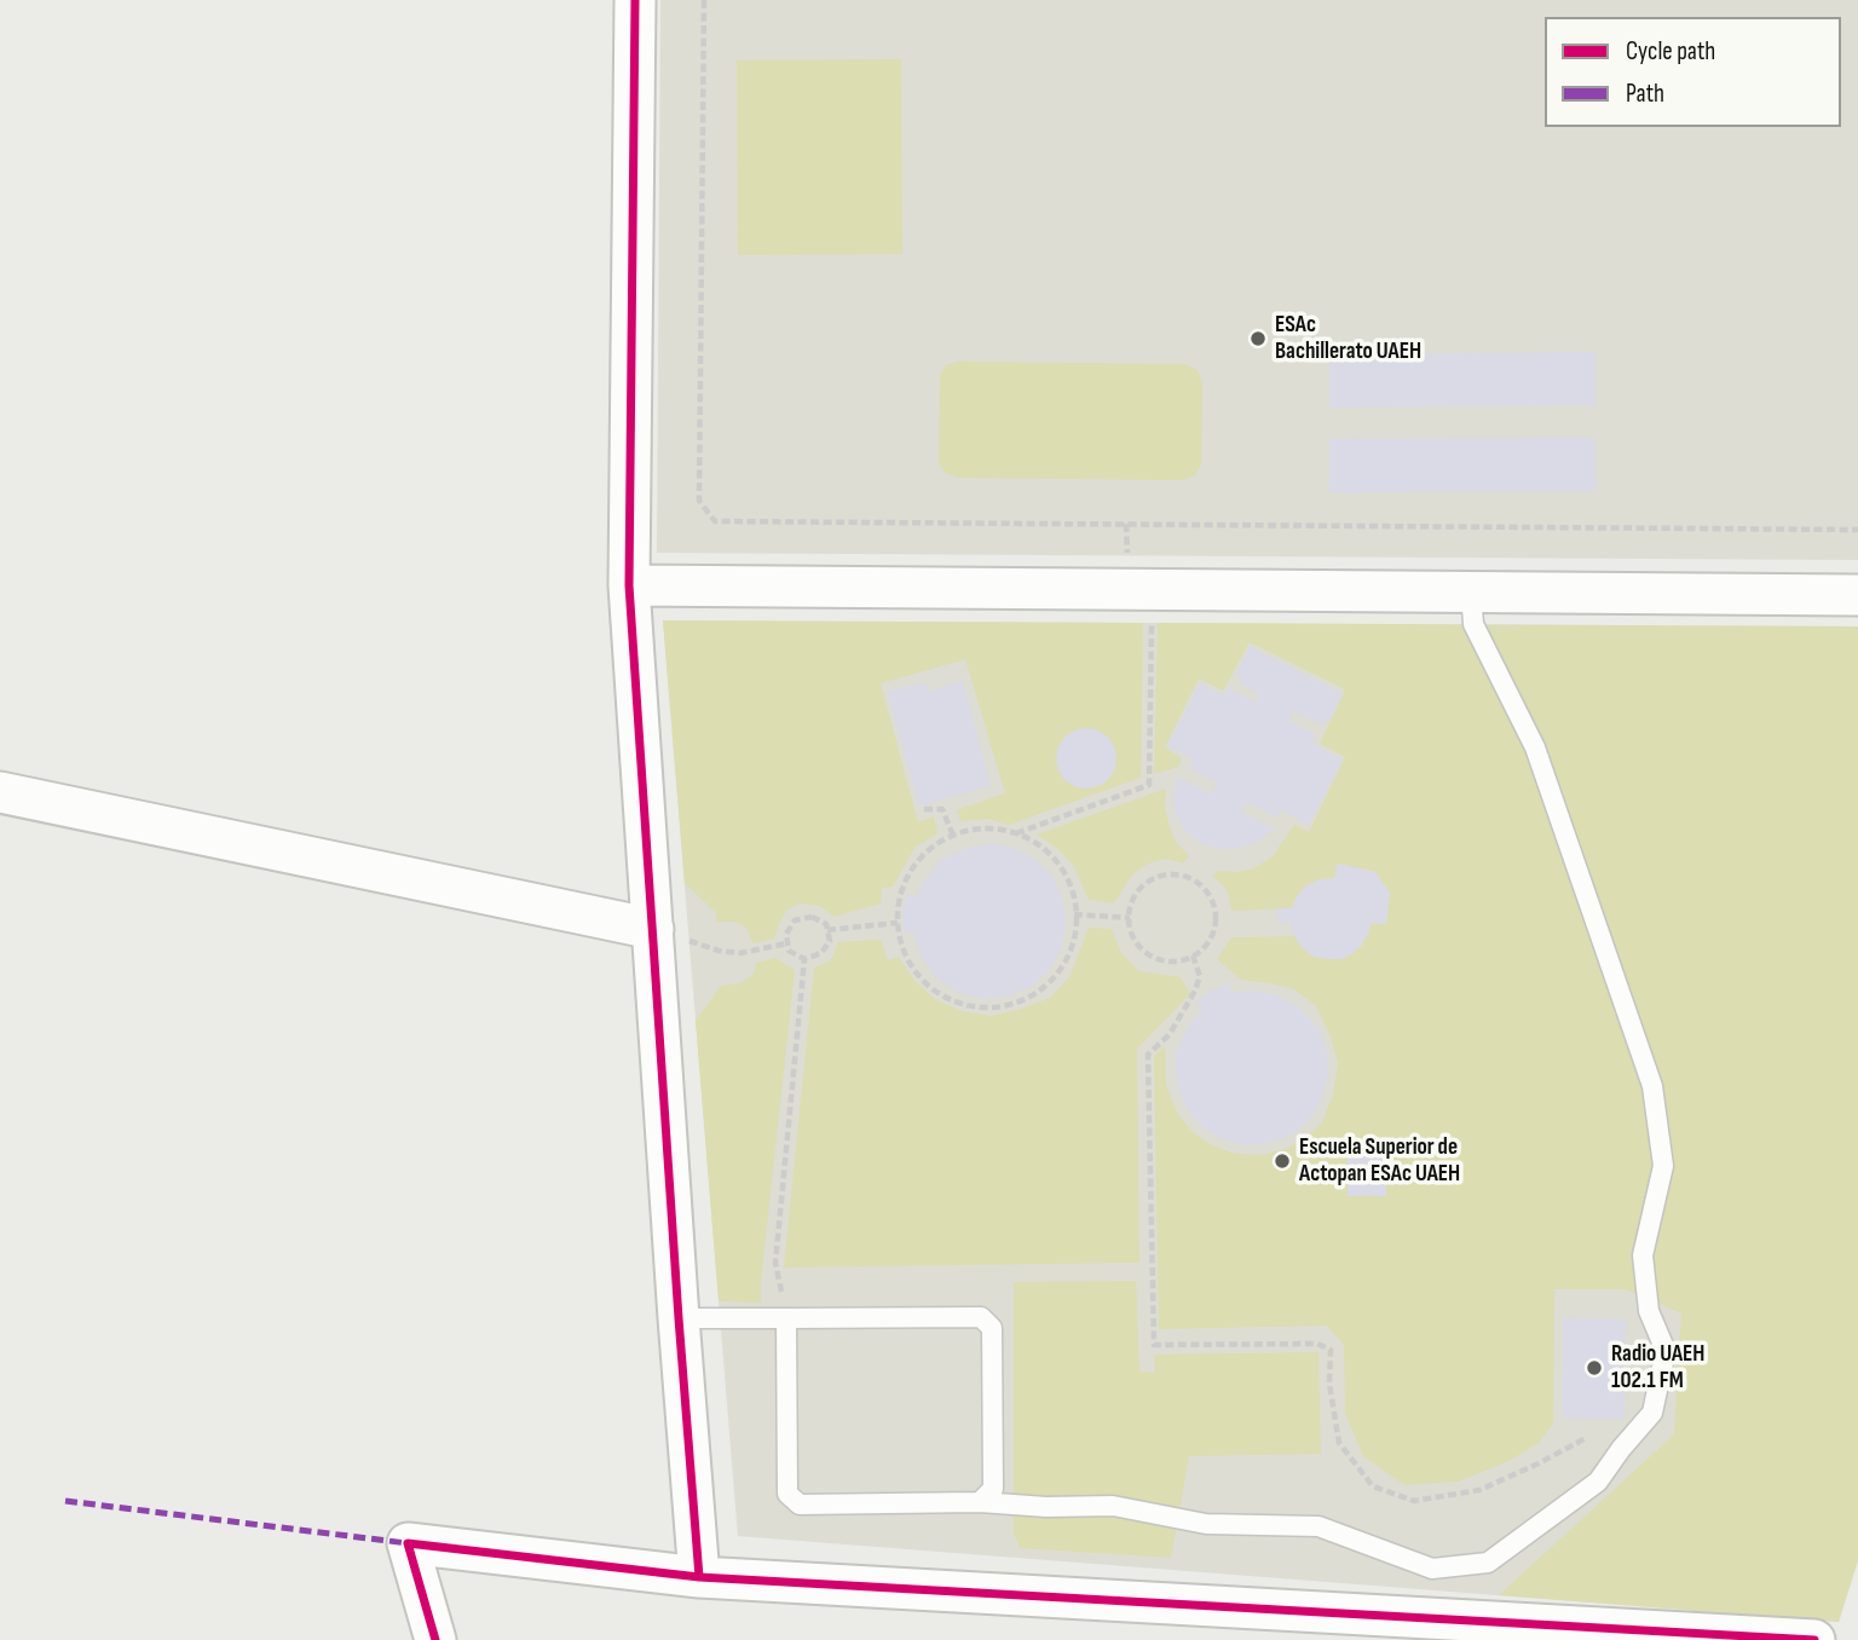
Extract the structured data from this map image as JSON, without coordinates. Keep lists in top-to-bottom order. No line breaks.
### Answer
{"places":["ESAc Bachillerato UAEH","Escuela Superior de Actopan ESAc UAEH","Radio UAEH 102.1 FM"],"legend":["Cycle path","Path"]}
